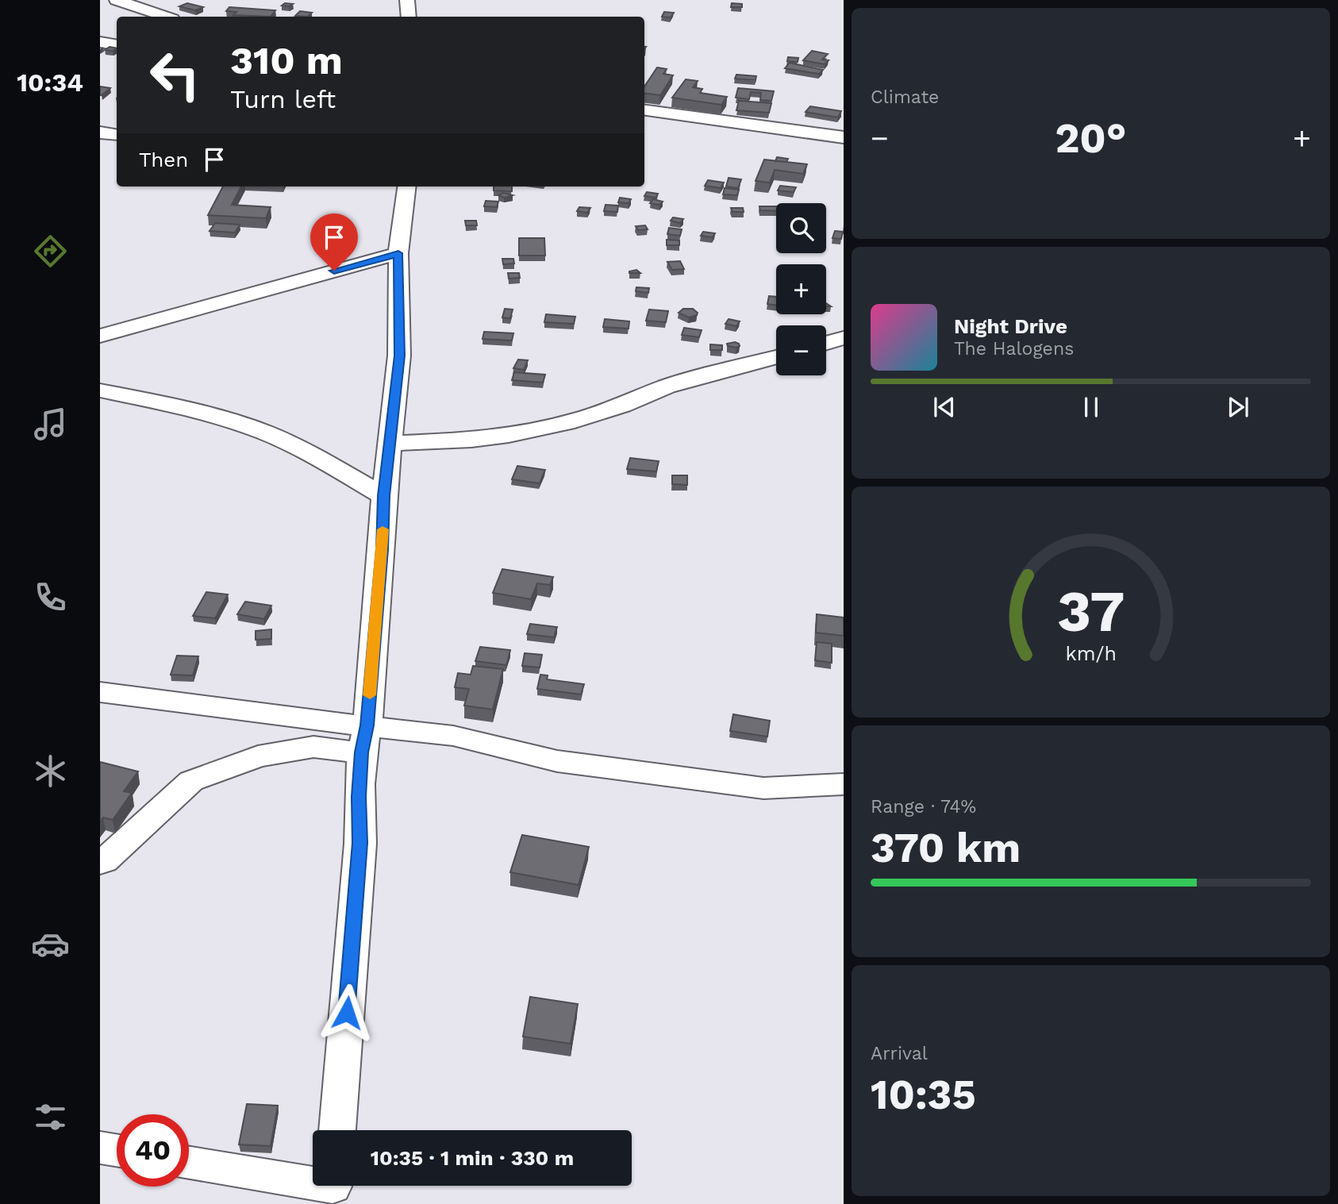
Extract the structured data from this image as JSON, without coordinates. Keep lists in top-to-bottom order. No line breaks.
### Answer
{"page":{"tabs":"10:34","tile":["Climate",["Range · 74%","370 km"],["Arrival","10:35"]],"turn":["310 m","Turn left"],"heat":["−","20°","+"],"then":"Then","map_buttons":["+","−"],"song":["Night Drive","The Halogens"],"limit":"40","trip":"10:35 · 1 min · 330 m","gauge":["37","km/h"]}}
